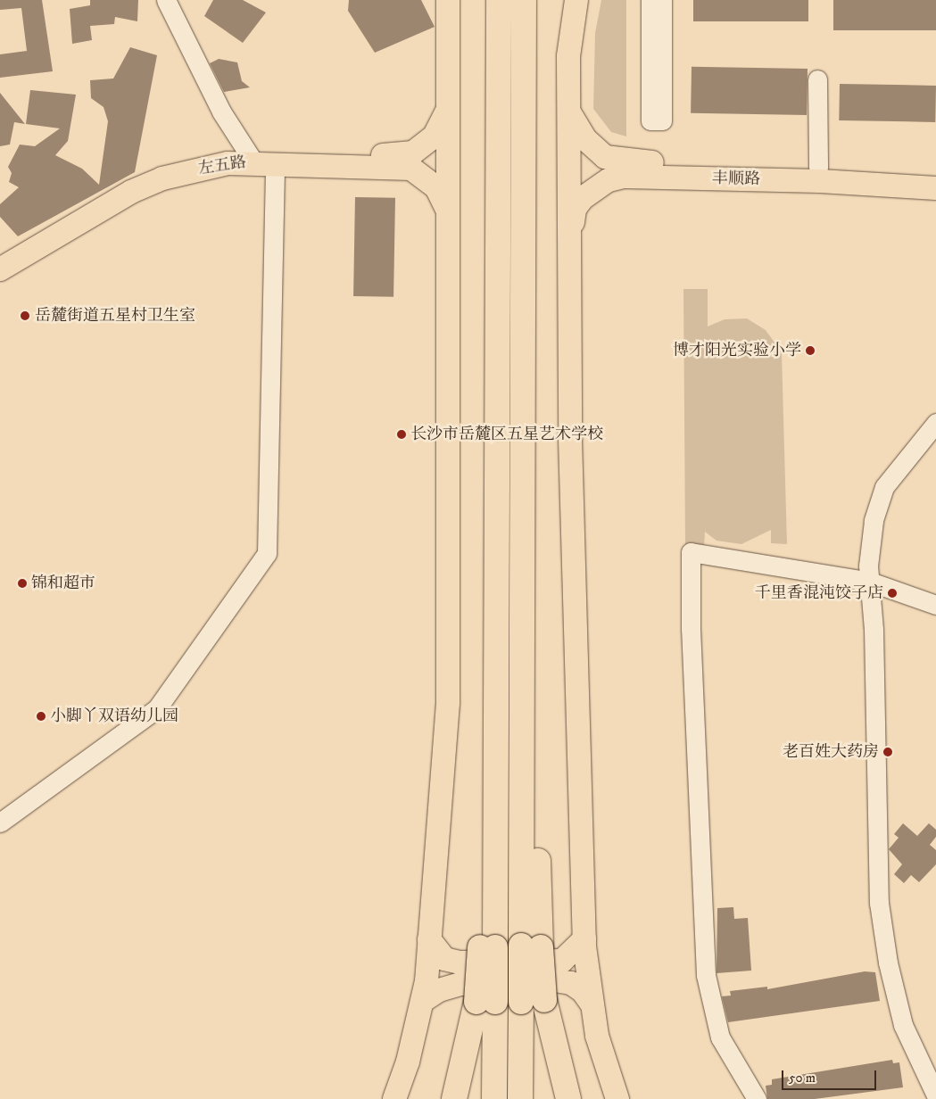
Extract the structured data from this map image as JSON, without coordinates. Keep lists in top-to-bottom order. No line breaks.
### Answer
{"streets":{"main road":["左五路","丰顺路"]},"places":["岳麓街道五星村卫生室","博才阳光实验小学","长沙市岳麓区五星艺术学校","锦和超市","千里香混沌饺子店","小脚丫双语幼儿园","老百姓大药房"],"scale_bar":"50 m"}
